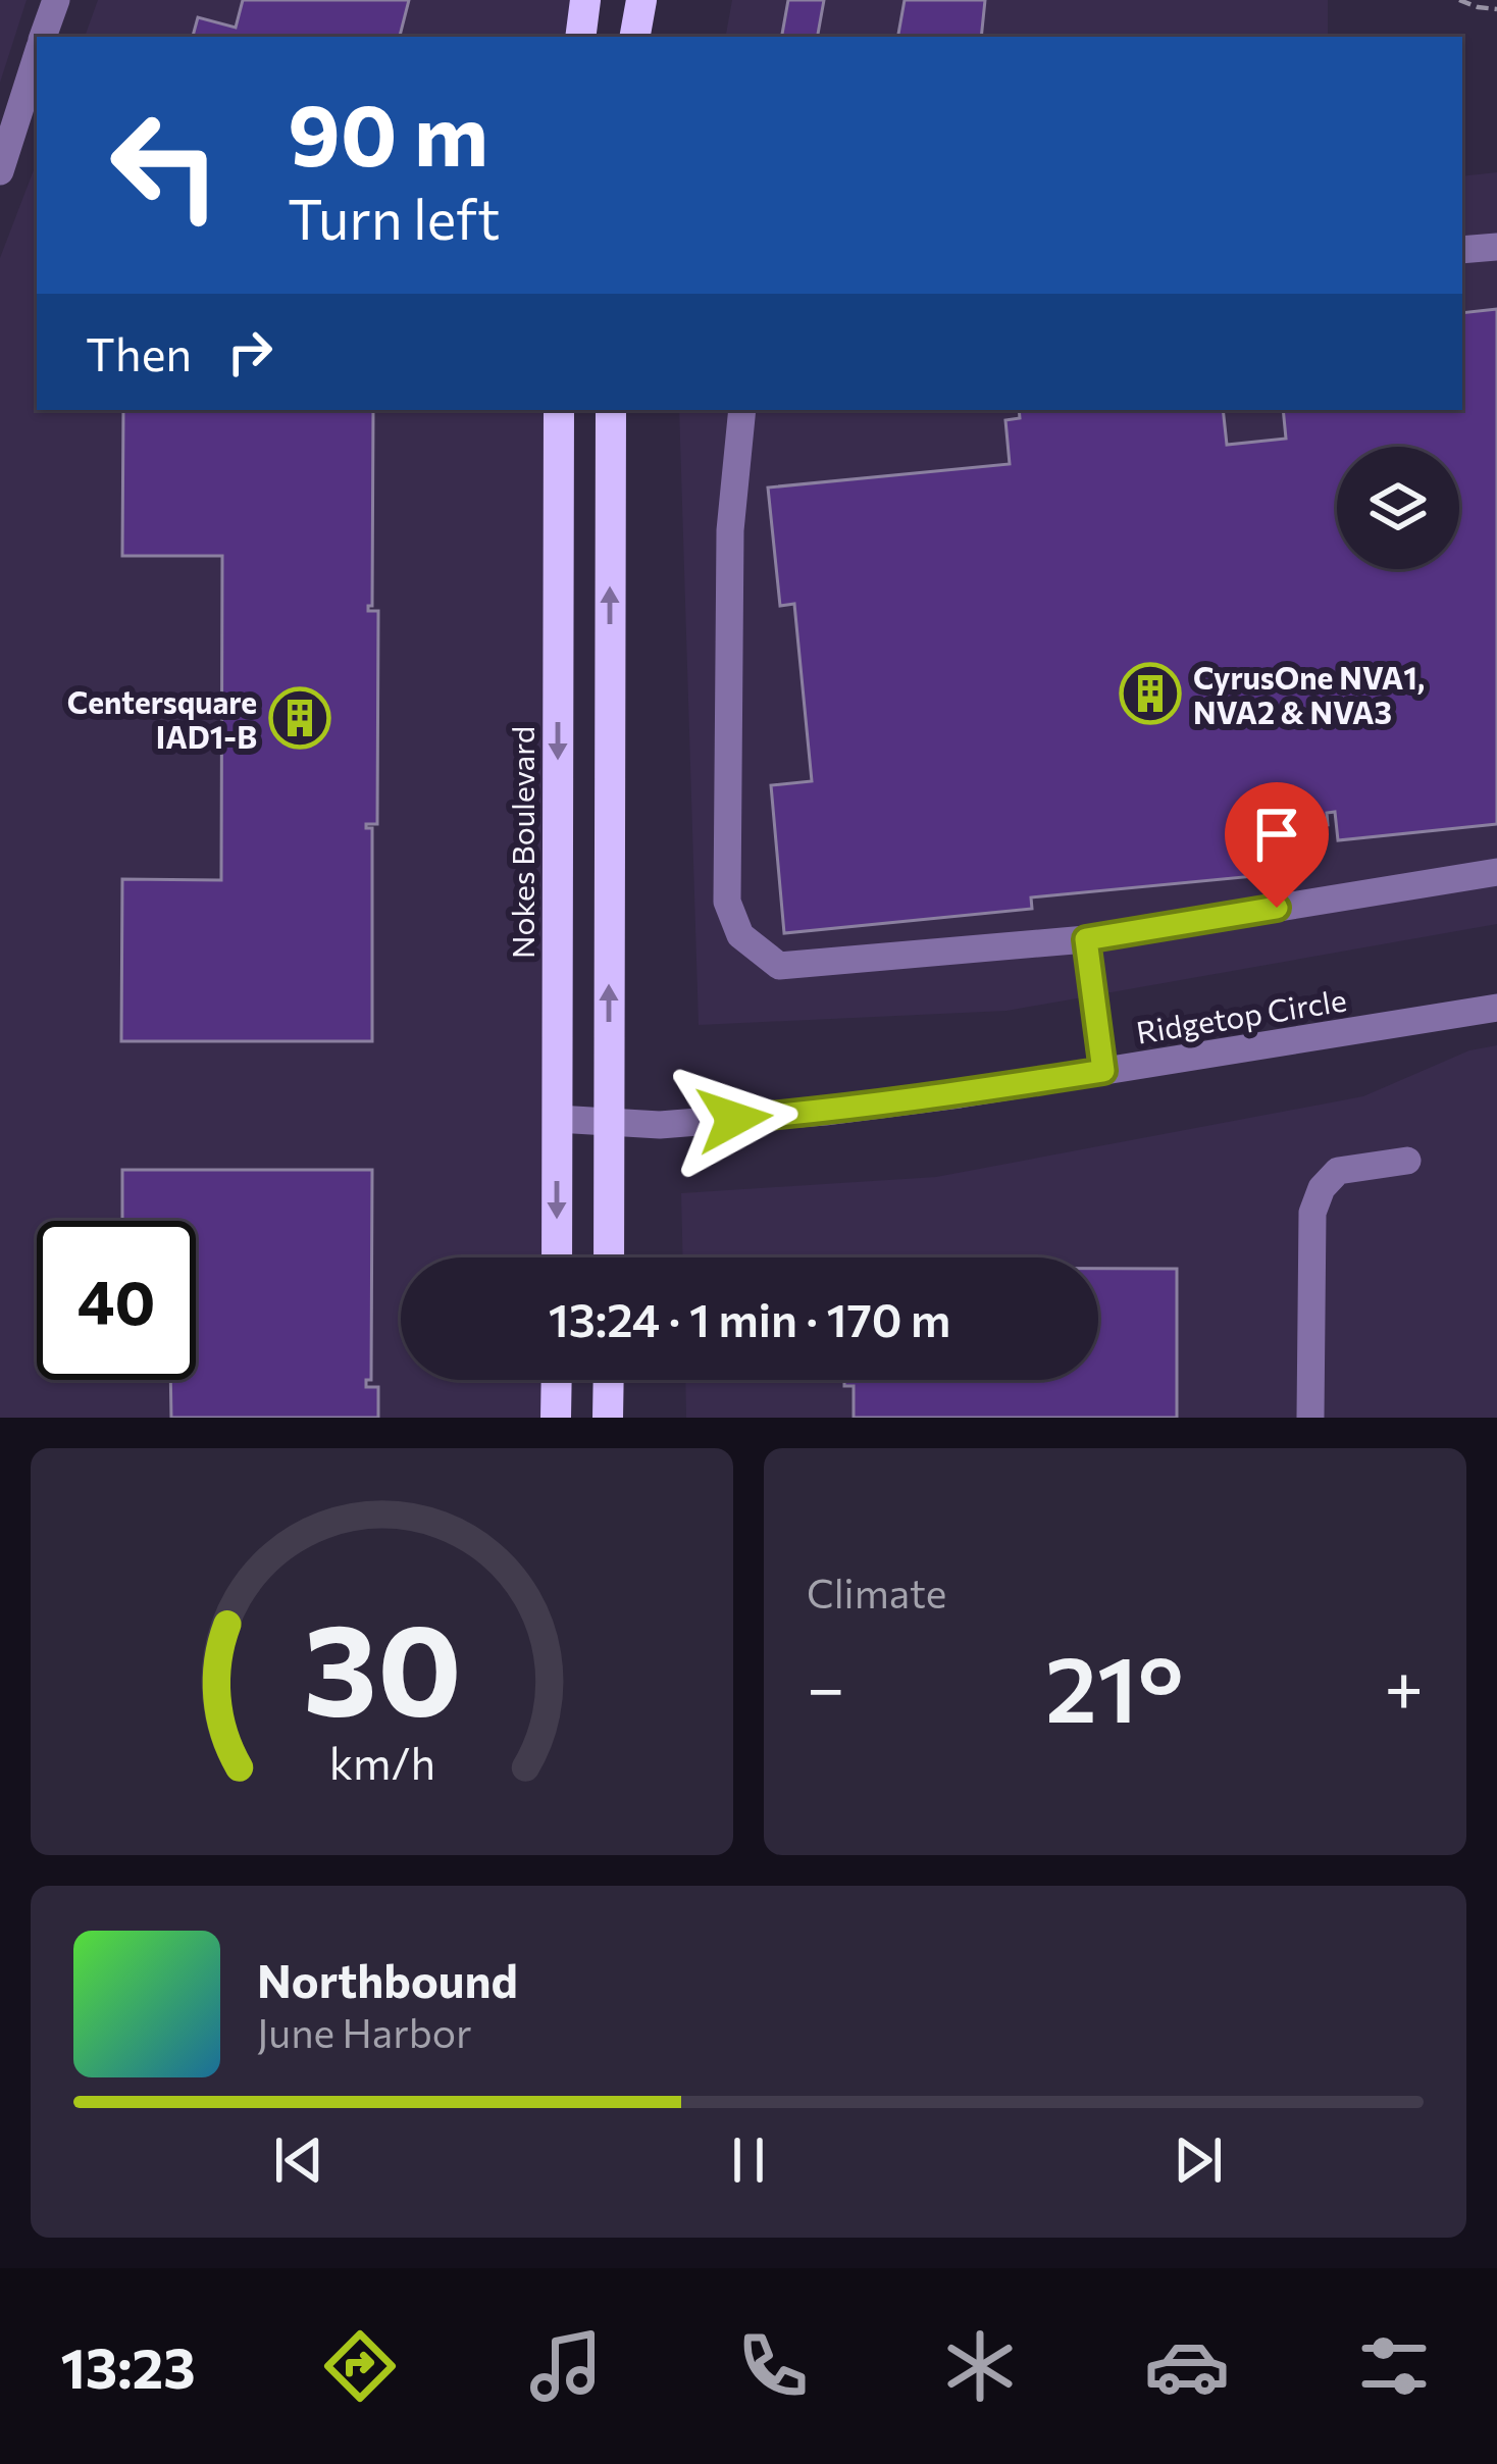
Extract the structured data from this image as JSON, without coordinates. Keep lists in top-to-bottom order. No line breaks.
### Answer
{"streets":{"main road":["Nokes Boulevard"],"street":["Ridgetop Circle"]},"crossings":[["Nokes Boulevard","Ridgetop Circle"]],"places":{"building":["CyrusOne NVA1, NVA2 & NVA3","Centersquare IAD1-B"]},"page":{"turn":["90 m","Turn left"],"then":"Then","limit":"40","trip":"13:24 · 1 min · 170 m","tile":"Climate","heat":["−","21°","+"],"song":["Northbound","June Harbor"],"tabs":"13:23","gauge":["30","km/h"]}}
